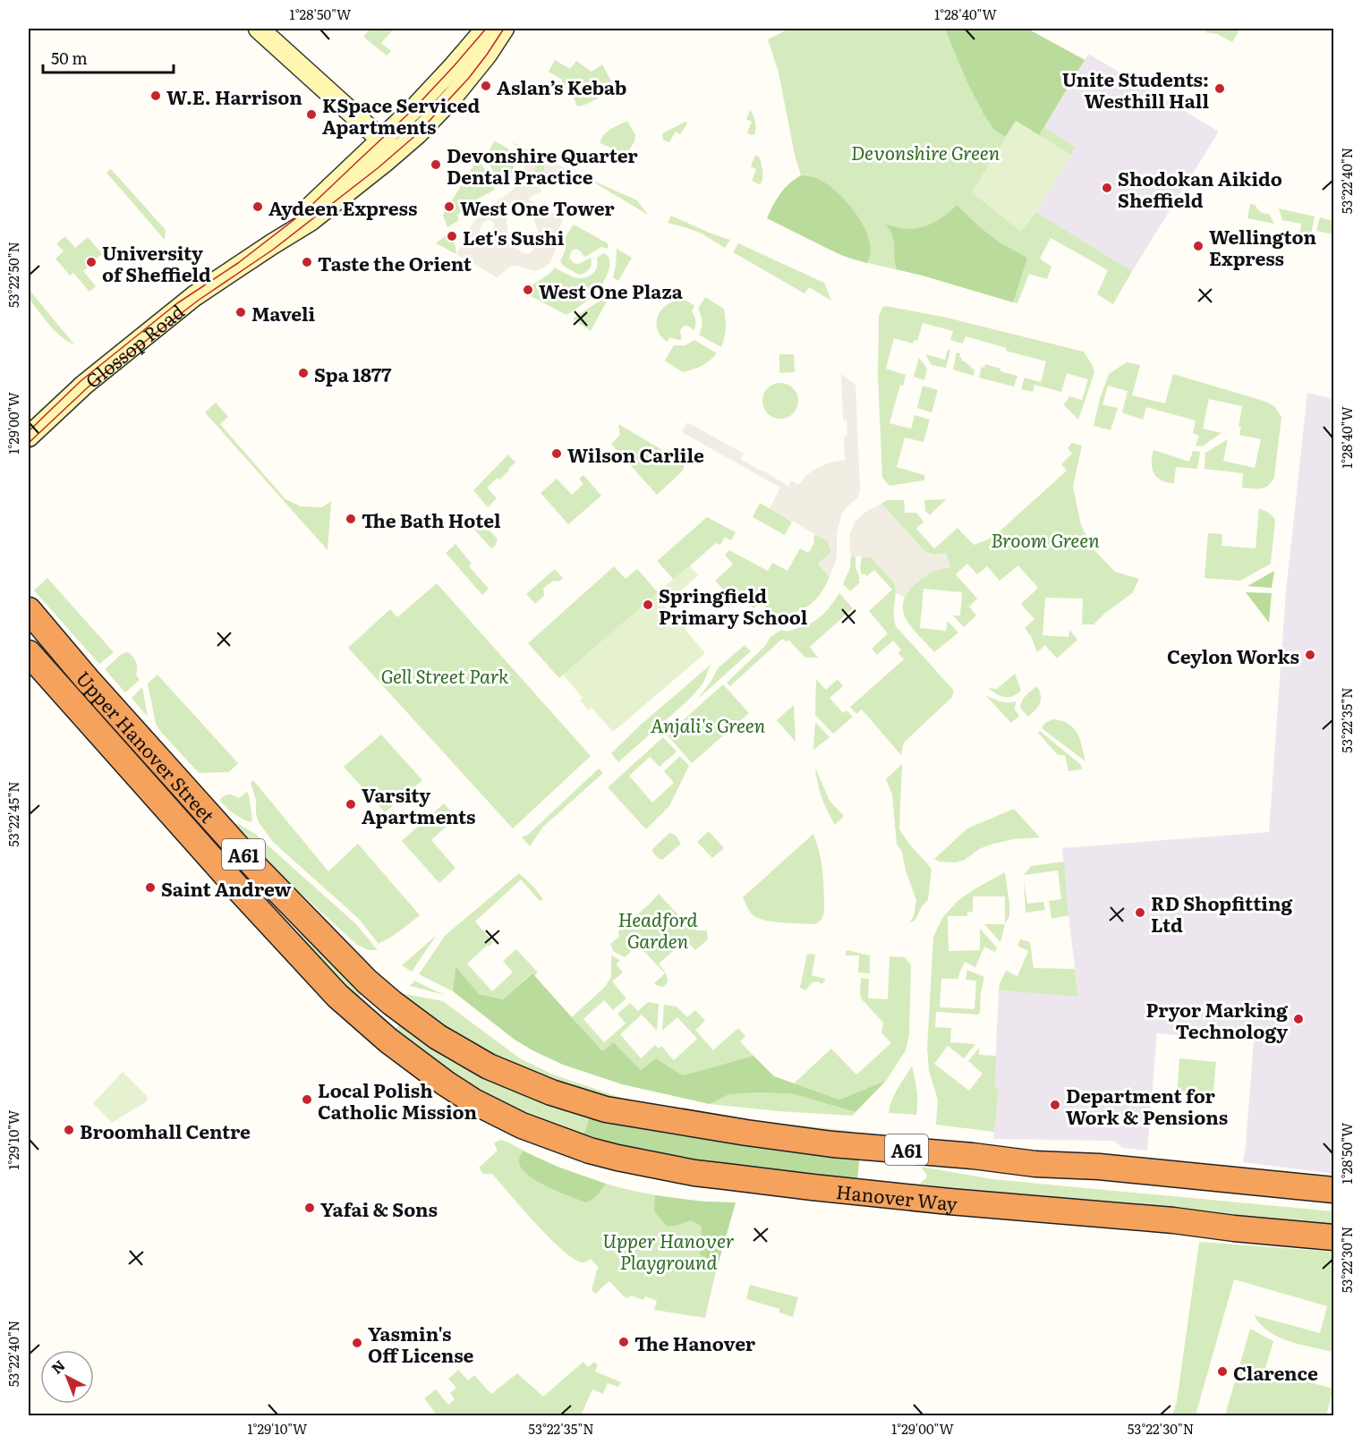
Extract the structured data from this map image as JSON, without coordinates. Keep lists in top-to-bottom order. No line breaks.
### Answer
{"streets":{"highway":["Upper Hanover Street","A61","Hanover Way"],"street":["Glossop Road"]},"crossings":[["Upper Hanover Street","Hanover Way"]],"parks":["Devonshire Green","Broom Green","Gell Street Park","Anjali's Green","Headford Garden","Upper Hanover Playground"],"places":["Aslan’s Kebab","Unite Students: Westhill Hall","W.E. Harrison","KSpace Serviced Apartments","Devonshire Quarter Dental Practice","Shodokan Aikido Sheffield","Aydeen Express","West One Tower","Let's Sushi","Wellington Express","University of Sheffield","Taste the Orient","West One Plaza","Maveli","Spa 1877","Wilson Carlile","The Bath Hotel","Springfield Primary School","Ceylon Works","Varsity Apartments","Saint Andrew","RD Shopfitting Ltd","Pryor Marking Technology","Local Polish Catholic Mission","Department for Work & Pensions","Broomhall Centre","Yafai & Sons","The Hanover","Yasmin's Off License","Clarence"],"scale_bar":"50 m","north":"top left","coordinates":["1°28'50\"W","1°28'40\"W","53°22'40\"N","53°22'50\"N","1°29'00\"W","53°22'35\"N","53°22'45\"N","1°29'10\"W","53°22'30\"N"]}
